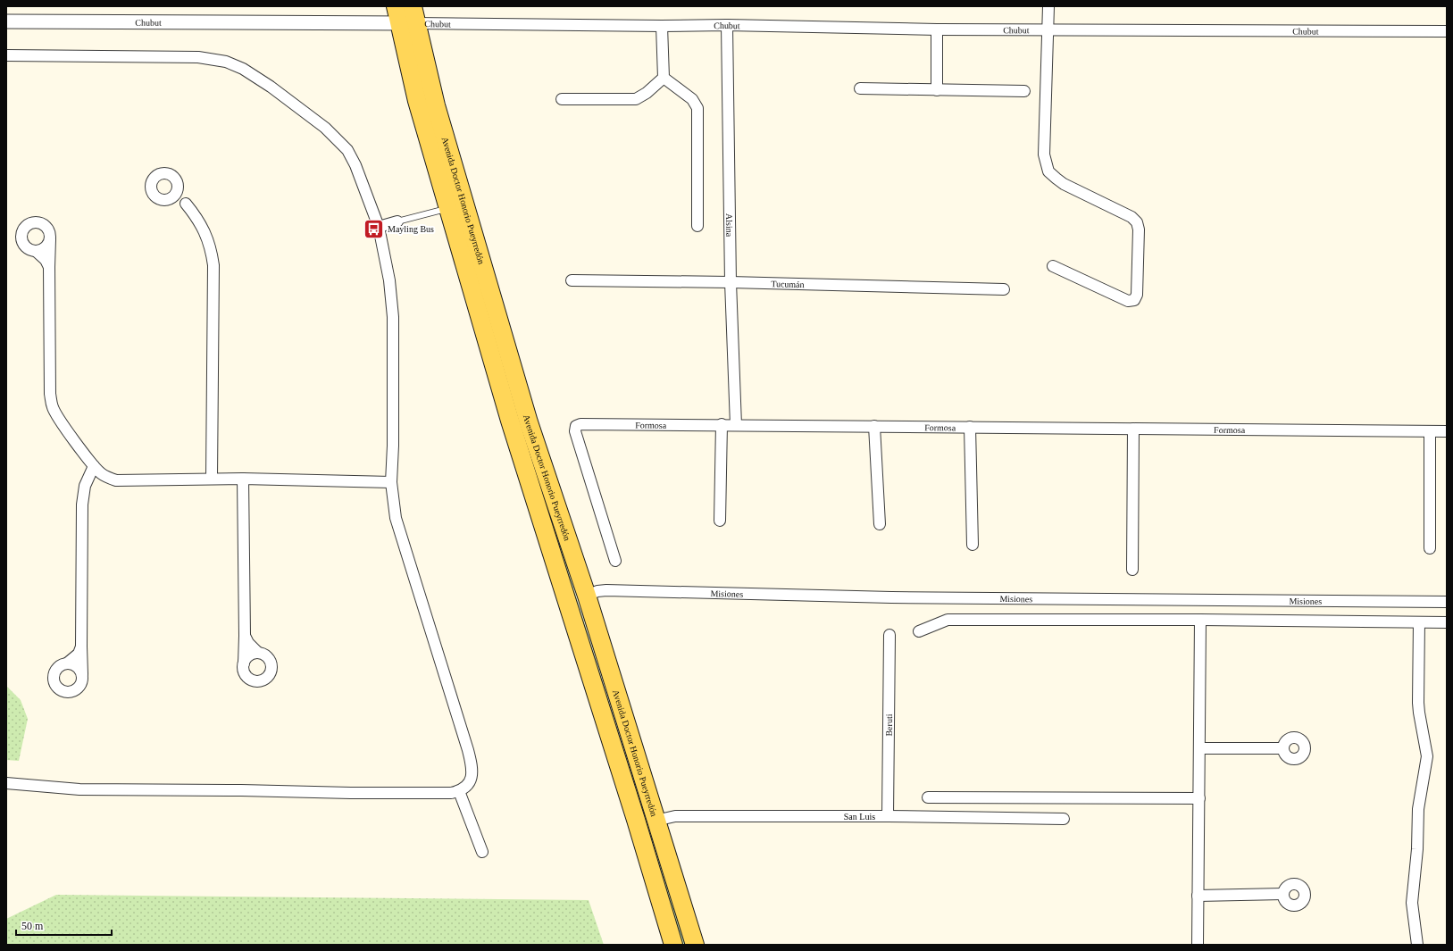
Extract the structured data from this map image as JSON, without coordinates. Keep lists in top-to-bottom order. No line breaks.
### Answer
{"streets":{"main road":["Avenida Doctor Honorio Pueyrredón"],"street":["Chubut","Alsina","Tucumán","Formosa","Misiones","Beruti","San Luis"]},"crossings":[["Chubut","Avenida Doctor Honorio Pueyrredón"],["Chubut","Alsina"],["Avenida Doctor Honorio Pueyrredón","Misiones"],["Avenida Doctor Honorio Pueyrredón","San Luis"],["Alsina","Tucumán"],["Alsina","Formosa"],["Beruti","San Luis"]],"places":{"bus stop":["Mayling Bus"]},"scale_bar":"50 m"}
